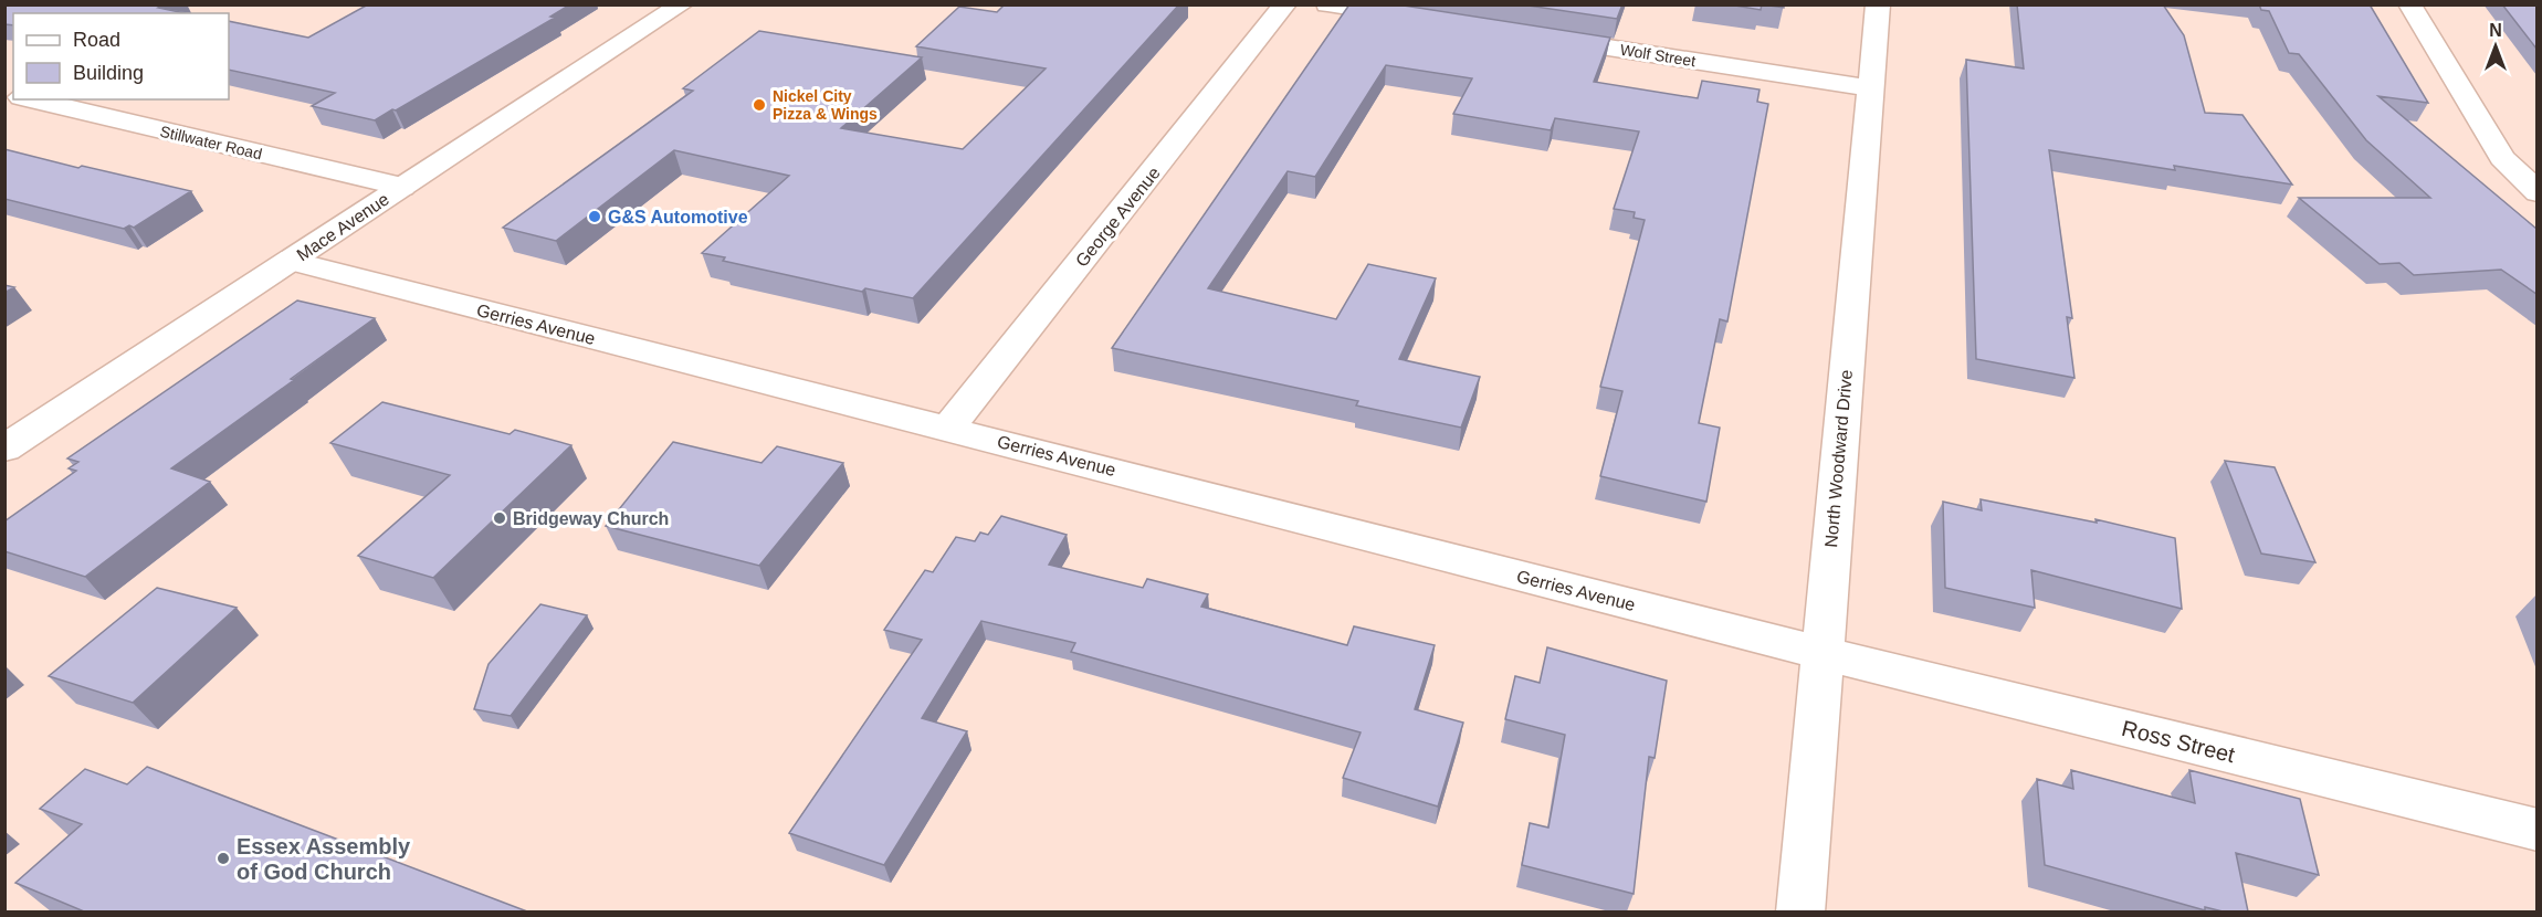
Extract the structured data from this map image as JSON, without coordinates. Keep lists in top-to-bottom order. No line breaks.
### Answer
{"streets":{"street":["Wolf Street","Stillwater Road","George Avenue","Mace Avenue","Gerries Avenue","North Woodward Drive","Ross Street"]},"crossings":[["Wolf Street","North Woodward Drive"],["Stillwater Road","Mace Avenue"],["George Avenue","Gerries Avenue"],["Mace Avenue","Gerries Avenue"],["Gerries Avenue","North Woodward Drive"],["Gerries Avenue","Ross Street"],["North Woodward Drive","Ross Street"]],"places":["Nickel City Pizza & Wings","G&S Automotive","Bridgeway Church","Essex Assembly of God Church"],"legend":["Road","Building"],"north":"top"}
